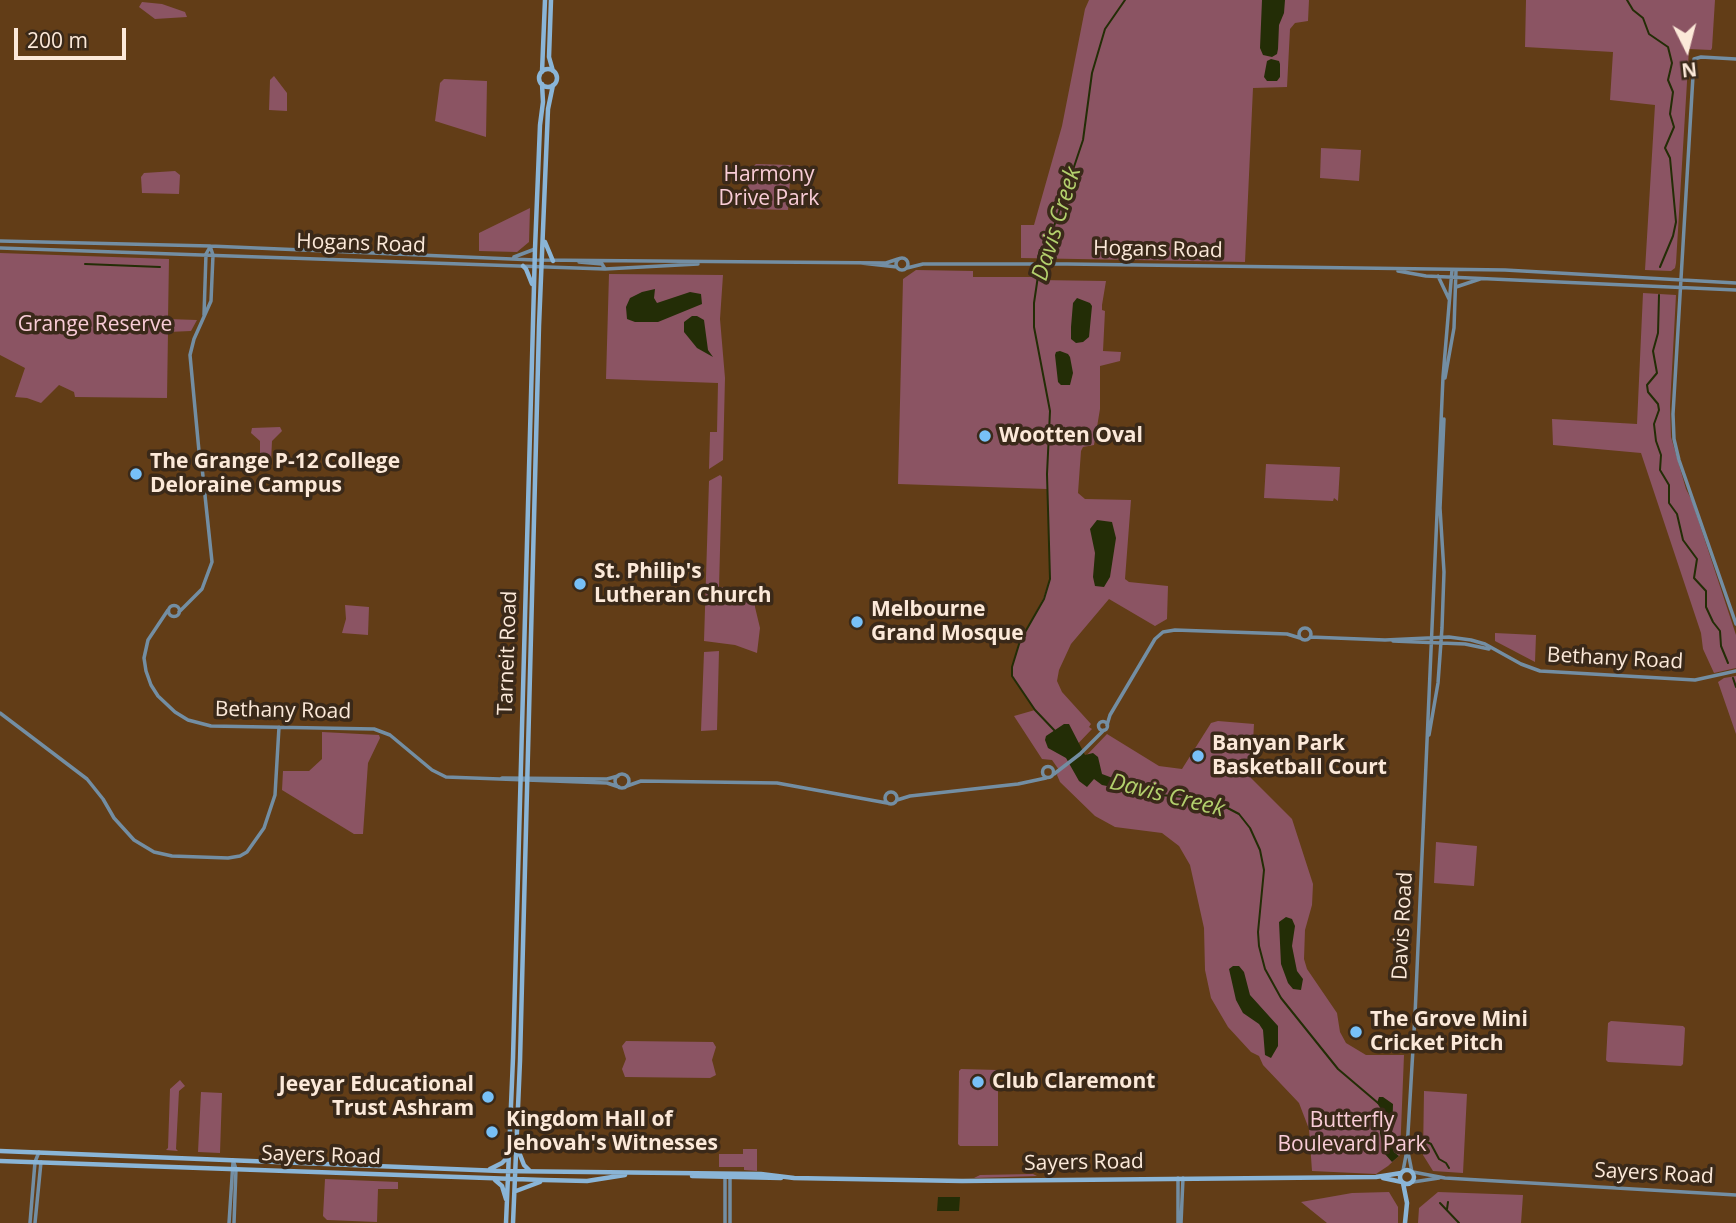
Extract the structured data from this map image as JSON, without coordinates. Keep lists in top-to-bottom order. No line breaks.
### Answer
{"streets":{"main road":["Tarneit Road","Sayers Road"],"street":["Hogans Road","Bethany Road","Davis Road"]},"crossings":[["Hogans Road","Tarneit Road"],["Hogans Road","Davis Road"],["Tarneit Road","Bethany Road"],["Tarneit Road","Sayers Road"],["Bethany Road","Davis Road"]],"water":["Davis Creek"],"parks":["Harmony Drive Park","Grange Reserve","Butterfly Boulevard Park"],"places":["Wootten Oval","The Grange P-12 College Deloraine Campus","St. Philip's Lutheran Church","Melbourne Grand Mosque","Banyan Park Basketball Court","The Grove Mini Cricket Pitch","Club Claremont","Jeeyar Educational Trust Ashram","Kingdom Hall of Jehovah's Witnesses"],"scale_bar":"200 m","north":"bottom"}
